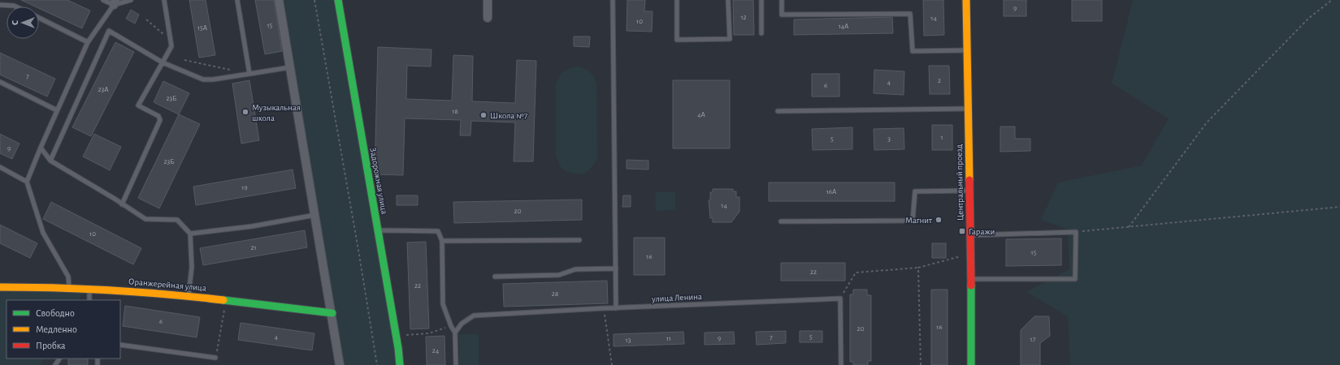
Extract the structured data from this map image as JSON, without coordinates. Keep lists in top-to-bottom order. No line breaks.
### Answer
{"streets":{"street":["Задорожная улица","Центральный проезд","Оранжерейная улица"],"lane":["улица Ленина"]},"places":{"other":["Музыкальная школа","Школа №7","Магнит"],"transit":["Гаражи"]},"house_numbers":["9","12","14","10","15","14А","15А","7","2","4","6","23А","23Б","18","4А","1","5","3","9","23Б","19","16А","14","20","10","21","15","16","22","22","28","6","16","20","4","5","7","11","9","17","13","24"],"legend":["Свободно","Медленно","Пробка"],"north":"left"}
